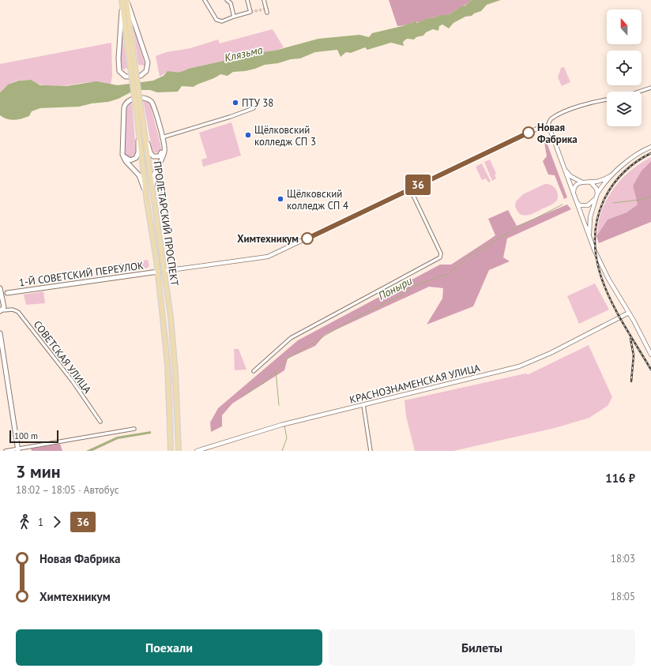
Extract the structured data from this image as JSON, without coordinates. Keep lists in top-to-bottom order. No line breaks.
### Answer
{"streets":{"main road":["ПРОЛЕТАРСКИЙ ПРОСПЕКТ","1-Й СОВЕТСКИЙ ПЕРЕУЛОК"],"street":["СОВЕТСКАЯ УЛИЦА","КРАСНОЗНАМЕНСКАЯ УЛИЦА"]},"crossings":[["ПРОЛЕТАРСКИЙ ПРОСПЕКТ","1-Й СОВЕТСКИЙ ПЕРЕУЛОК"]],"water":["Клязьма","Поныри"],"places":["ПТУ 38","Новая Фабрика","Щёлковский колледж СП 3","Щёлковский колледж СП 4","Химтехникум"],"lines":["bus line 36"],"scale_bar":"100 m","north":"top","page":{"on_map":"36","scale":"100 m","heading":["3 мин","18:02 – 18:05 · Автобус","116 ₽"],"legs":["1","36"],"list":[{"name":"Новая Фабрика","value":"18:03"},{"name":"Химтехникум","value":"18:05"}],"buttons":["Поехали","Билеты"]}}
